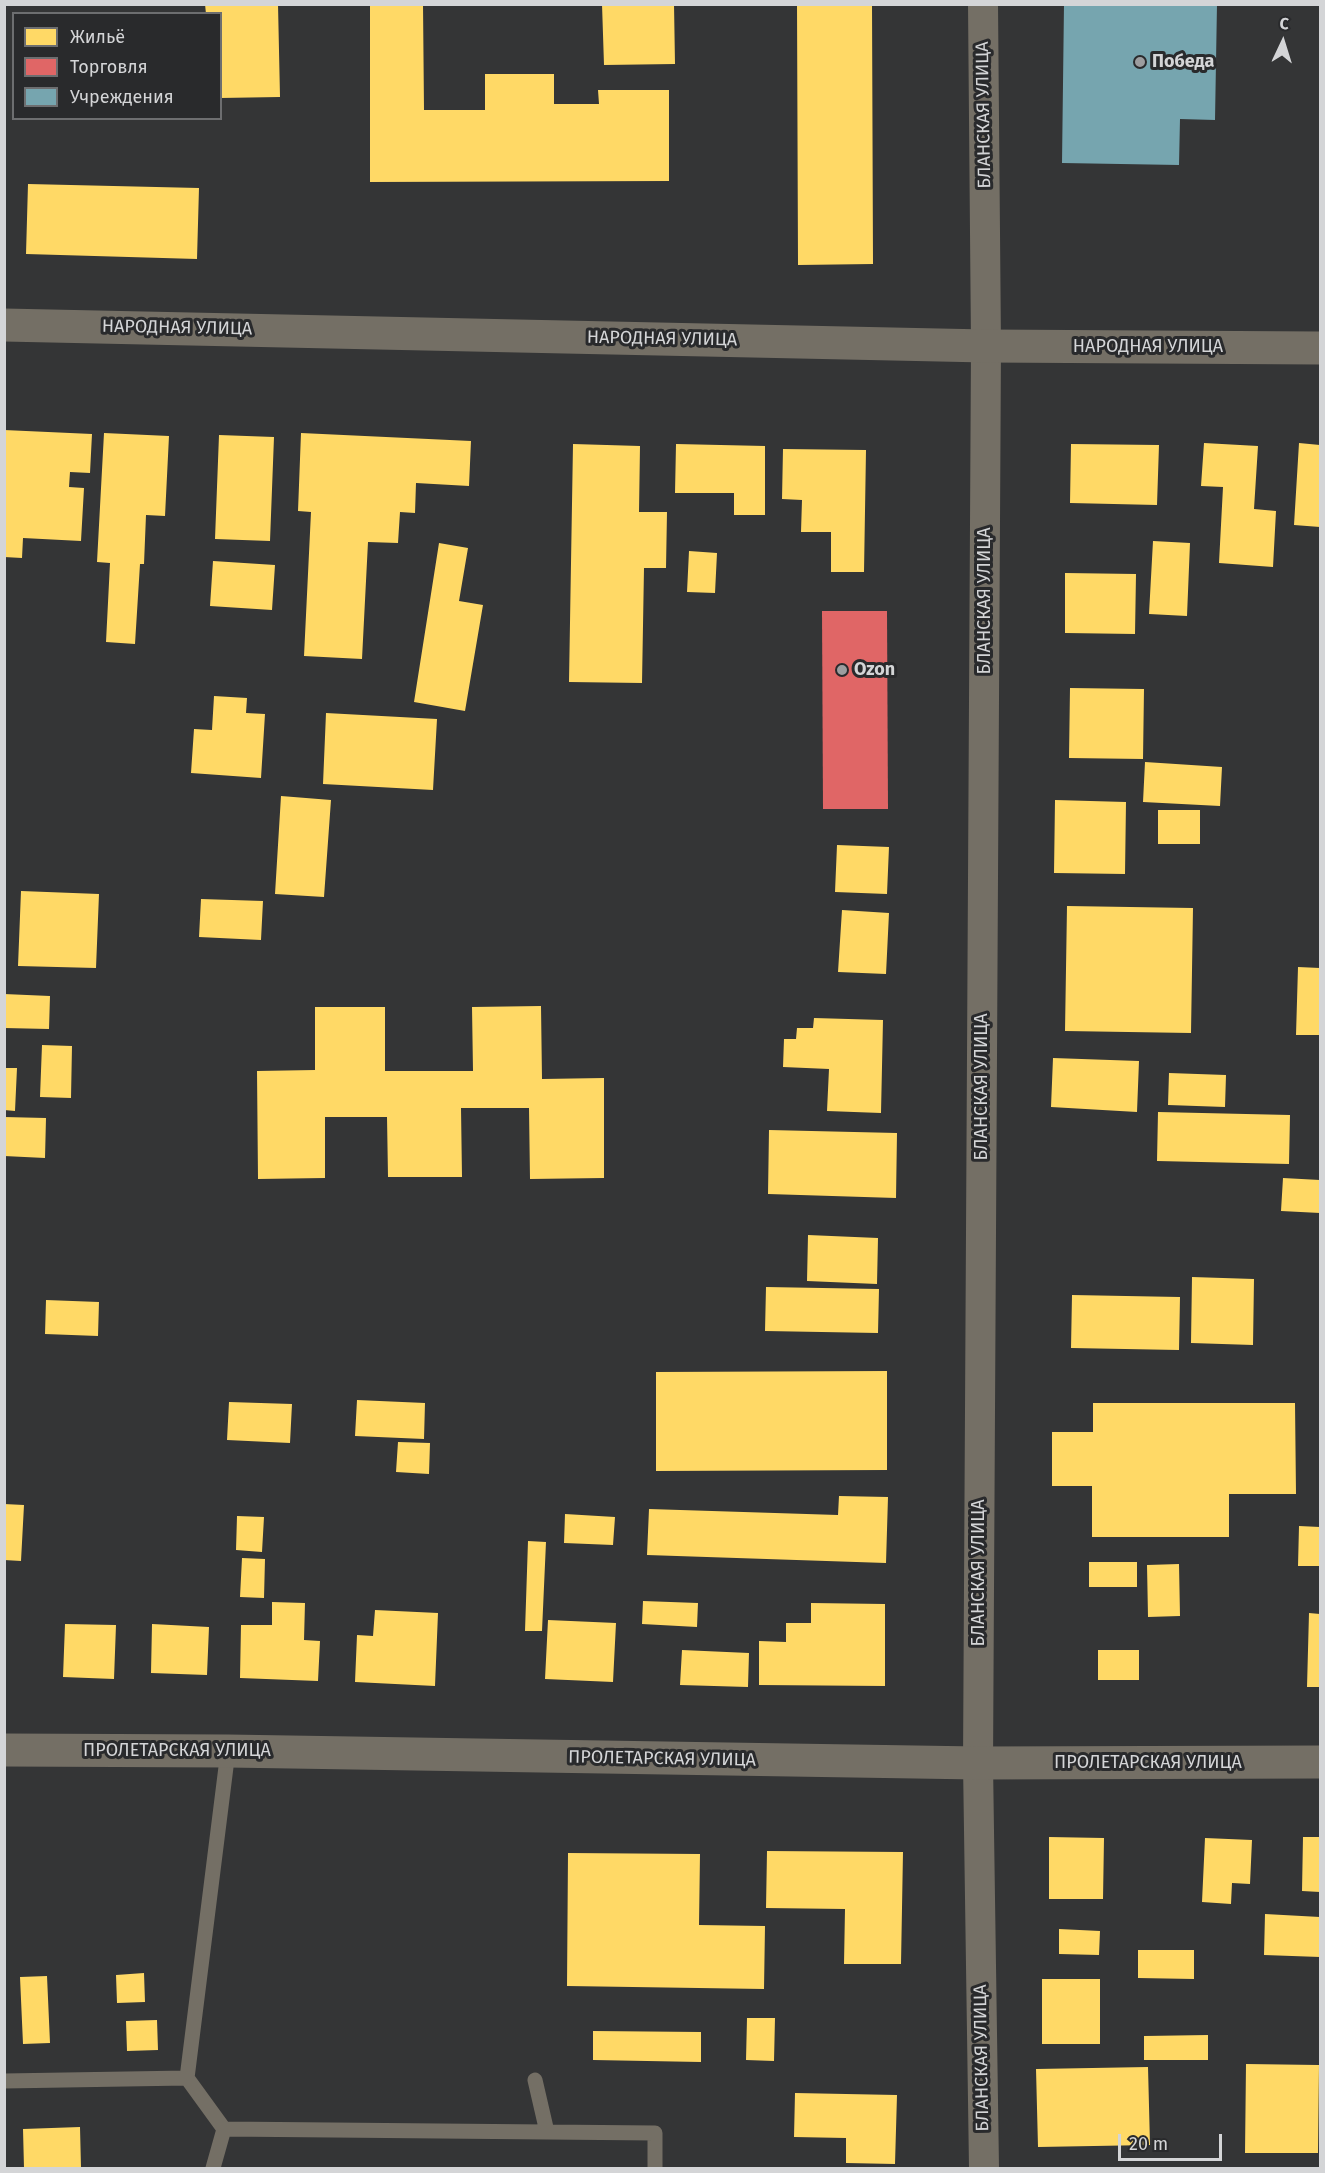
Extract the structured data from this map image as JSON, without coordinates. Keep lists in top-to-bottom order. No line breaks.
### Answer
{"streets":{"street":["БЛАНСКАЯ УЛИЦА","НАРОДНАЯ УЛИЦА","ПРОЛЕТАРСКАЯ УЛИЦА"]},"crossings":[["БЛАНСКАЯ УЛИЦА","НАРОДНАЯ УЛИЦА"],["БЛАНСКАЯ УЛИЦА","ПРОЛЕТАРСКАЯ УЛИЦА"]],"places":["Победа","Ozon"],"legend":["Жильё","Торговля","Учреждения"],"scale_bar":"20 m","north":"top"}
